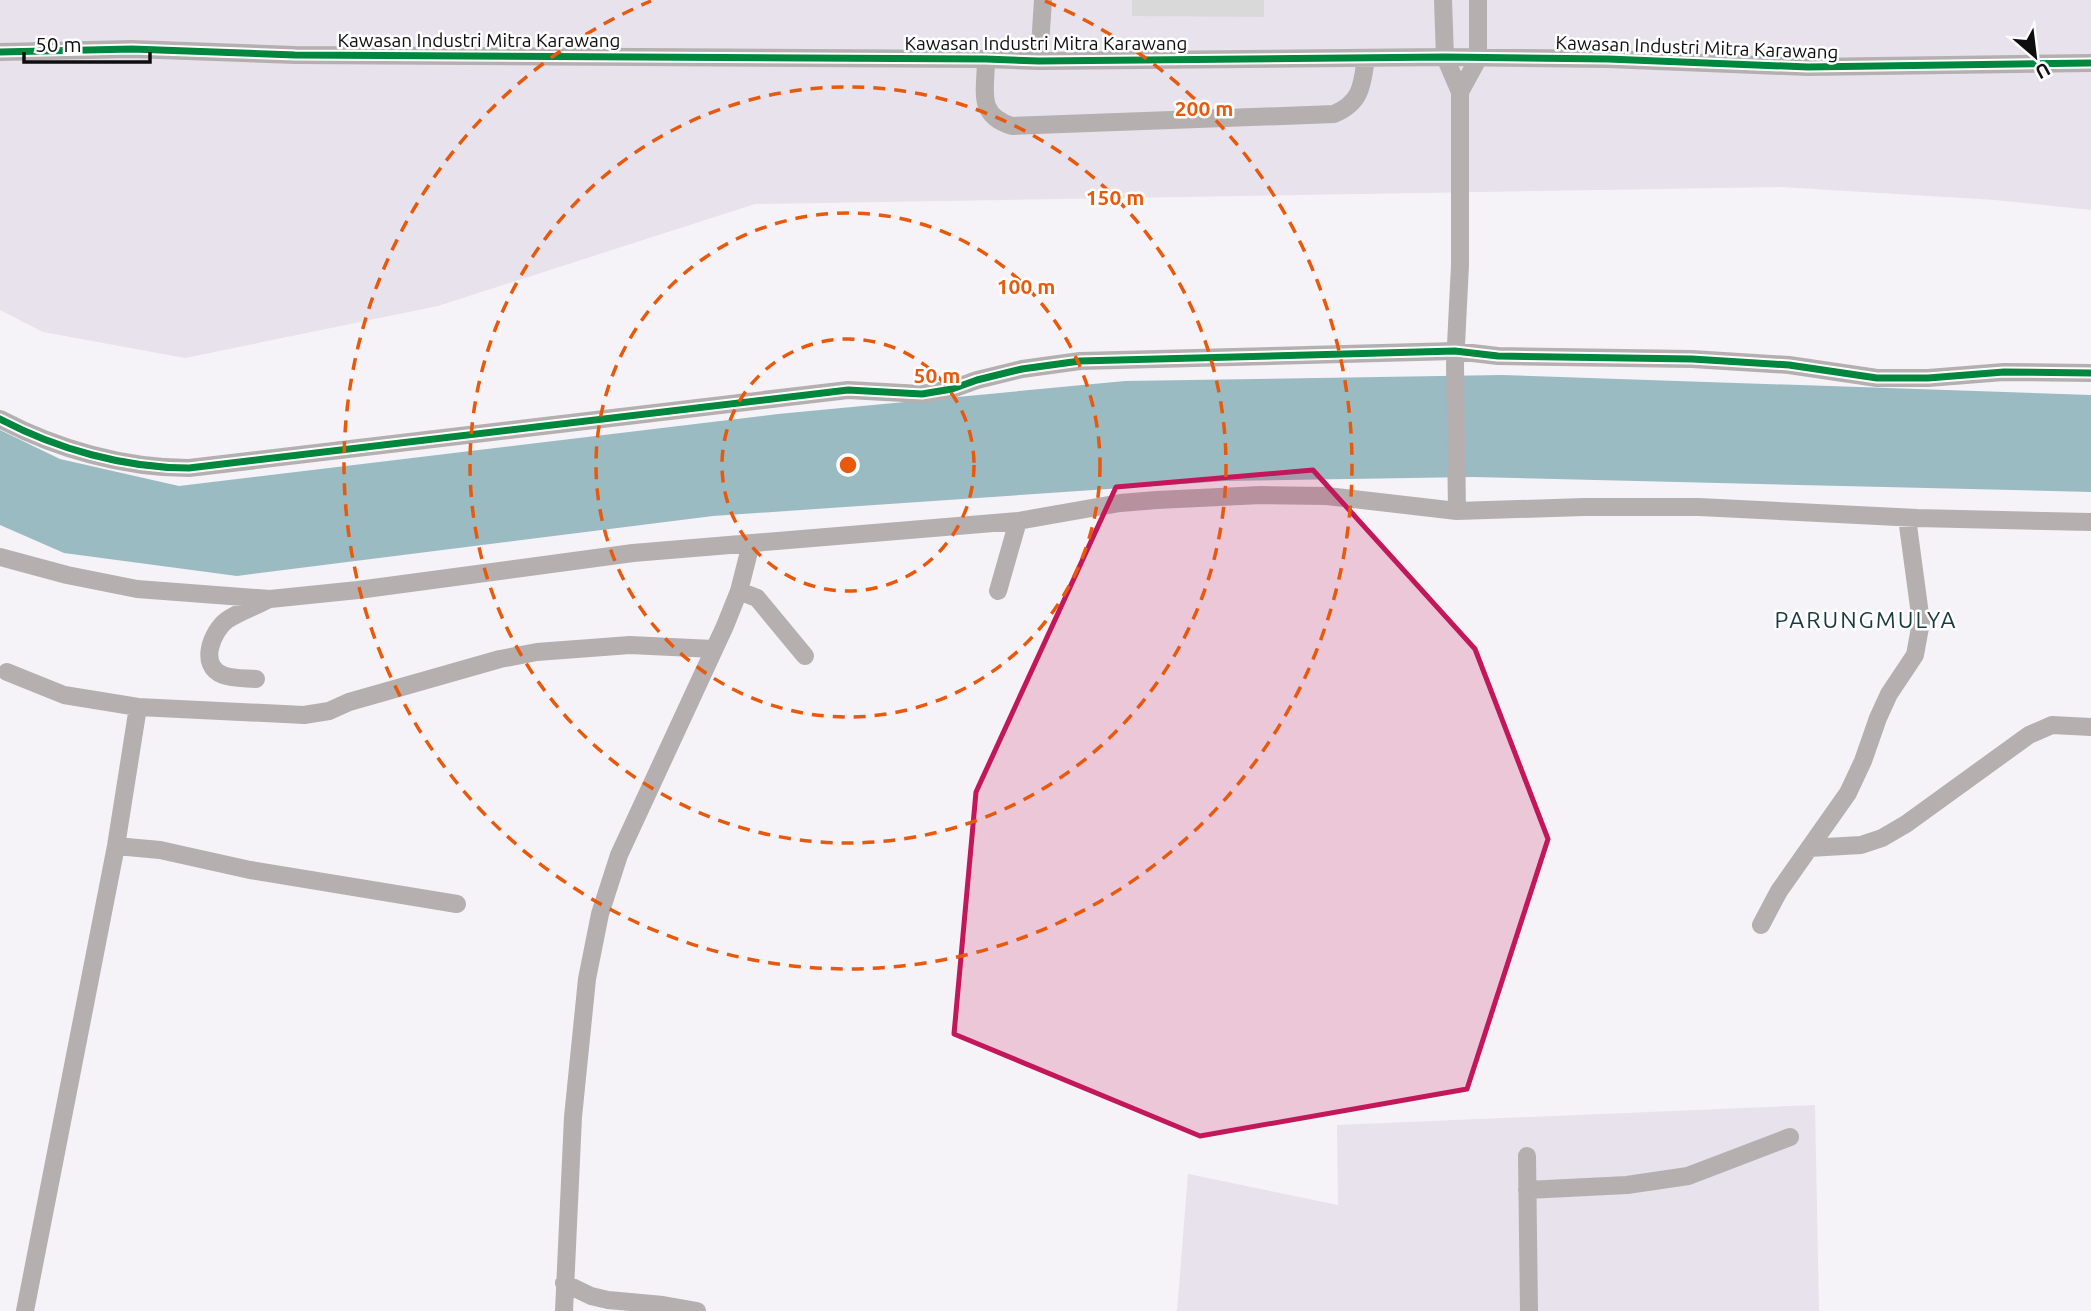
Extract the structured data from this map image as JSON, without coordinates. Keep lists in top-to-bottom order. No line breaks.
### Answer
{"streets":{"street":["Kawasan Industri Mitra Karawang"]},"districts":["PARUNGMULYA"],"scale_bar":"50 m","north":"bottom right","rings":["200 m","150 m","100 m","50 m"]}
